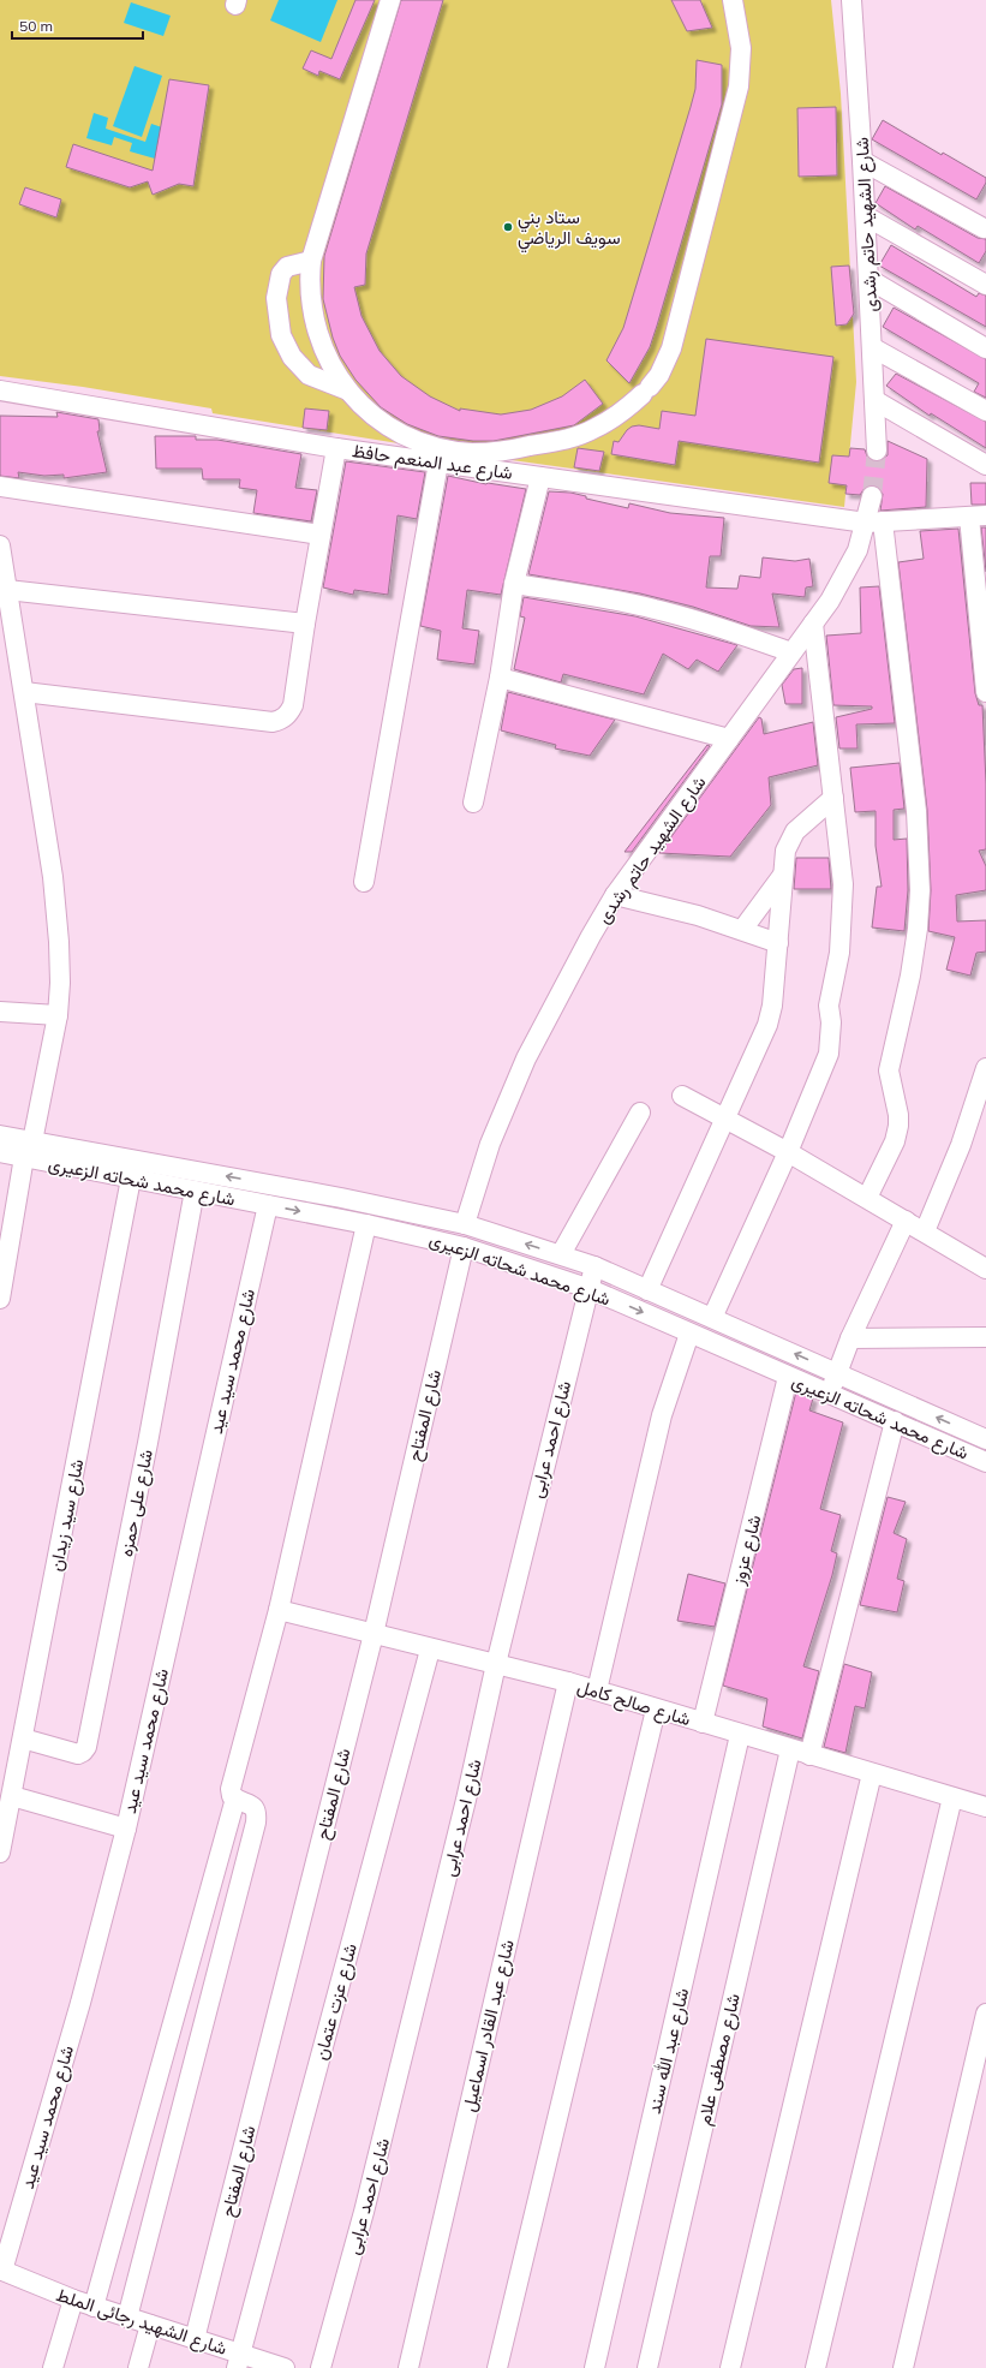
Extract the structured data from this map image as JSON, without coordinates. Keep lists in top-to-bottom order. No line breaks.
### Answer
{"streets":{"street":["شارع الشهيد حاتم رشدى","شارع عبد المنعم حافظ","شارع محمد شحاته الزعيرى","شارع محمد سيد عيد","شارع المفتاح","شارع احمد عرابى","شارع على حمزه","شارع سيد زيدان","شارع عزوز","شارع صالح كامل","شارع عزت عتمان","شارع عبد القادر اسماعيل","شارع عبد الله سند","شارع مصطفى علام","شارع الشهيد رجائى الملط"]},"crossings":[["شارع الشهيد حاتم رشدى","شارع عبد المنعم حافظ"],["شارع الشهيد حاتم رشدى","شارع محمد شحاته الزعيرى"],["شارع محمد شحاته الزعيرى","شارع محمد سيد عيد"],["شارع محمد شحاته الزعيرى","شارع المفتاح"],["شارع محمد شحاته الزعيرى","شارع احمد عرابى"],["شارع محمد شحاته الزعيرى","شارع على حمزه"],["شارع محمد شحاته الزعيرى","شارع سيد زيدان"],["شارع محمد شحاته الزعيرى","شارع عزوز"],["شارع محمد سيد عيد","شارع الشهيد رجائى الملط"],["شارع المفتاح","شارع صالح كامل"],["شارع المفتاح","شارع الشهيد رجائى الملط"],["شارع احمد عرابى","شارع صالح كامل"],["شارع على حمزه","شارع سيد زيدان"],["شارع عزوز","شارع صالح كامل"],["شارع صالح كامل","شارع عزت عتمان"],["شارع صالح كامل","شارع عبد القادر اسماعيل"],["شارع صالح كامل","شارع عبد الله سند"],["شارع صالح كامل","شارع مصطفى علام"],["شارع عزت عتمان","شارع الشهيد رجائى الملط"]],"places":["ستاد بني سويف الرياضي"],"scale_bar":"50 m"}
